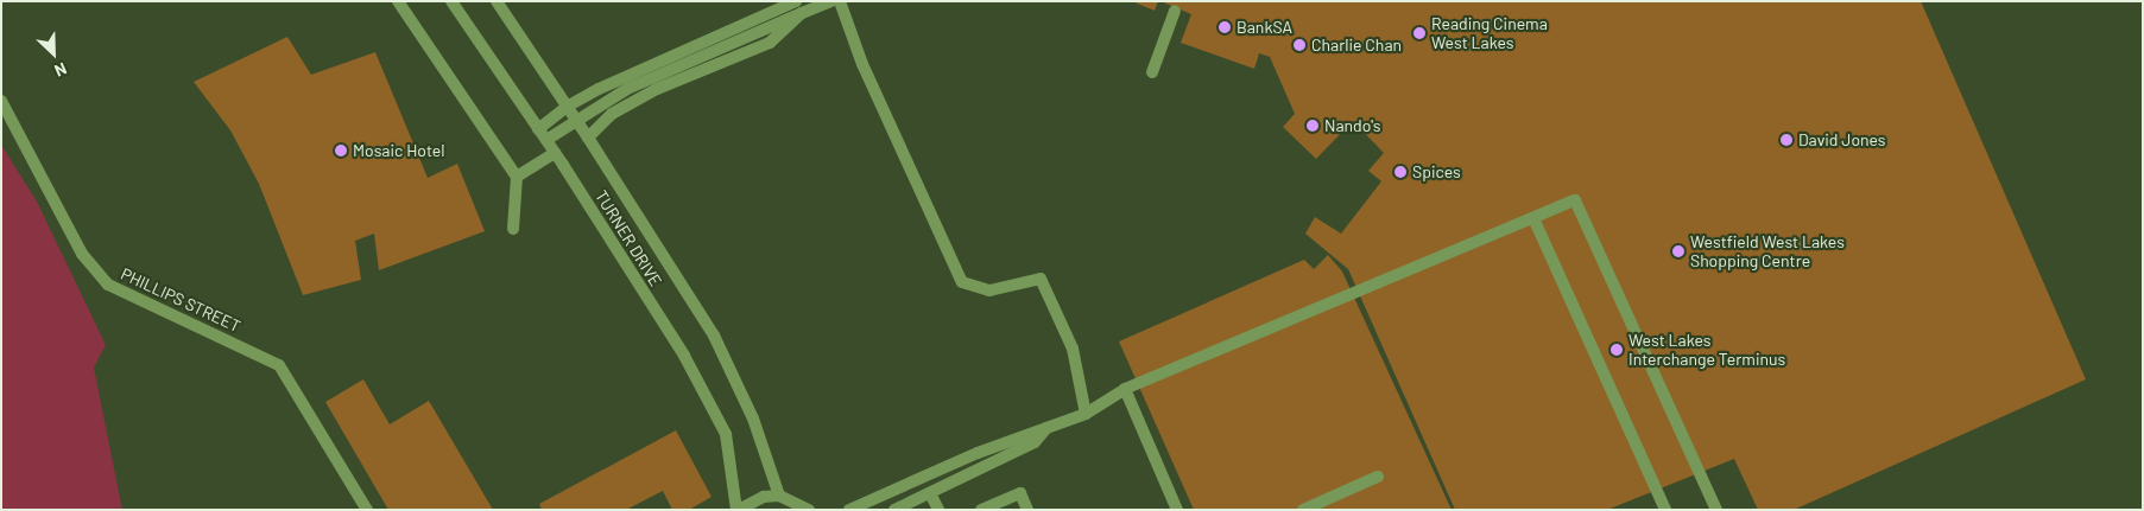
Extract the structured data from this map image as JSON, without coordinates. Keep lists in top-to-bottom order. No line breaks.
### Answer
{"streets":{"street":["TURNER DRIVE","PHILLIPS STREET"]},"places":["BankSA","Reading Cinema West Lakes","Charlie Chan","Nando's","David Jones","Mosaic Hotel","Spices","Westfield West Lakes Shopping Centre","West Lakes Interchange Terminus"],"north":"bottom right"}
